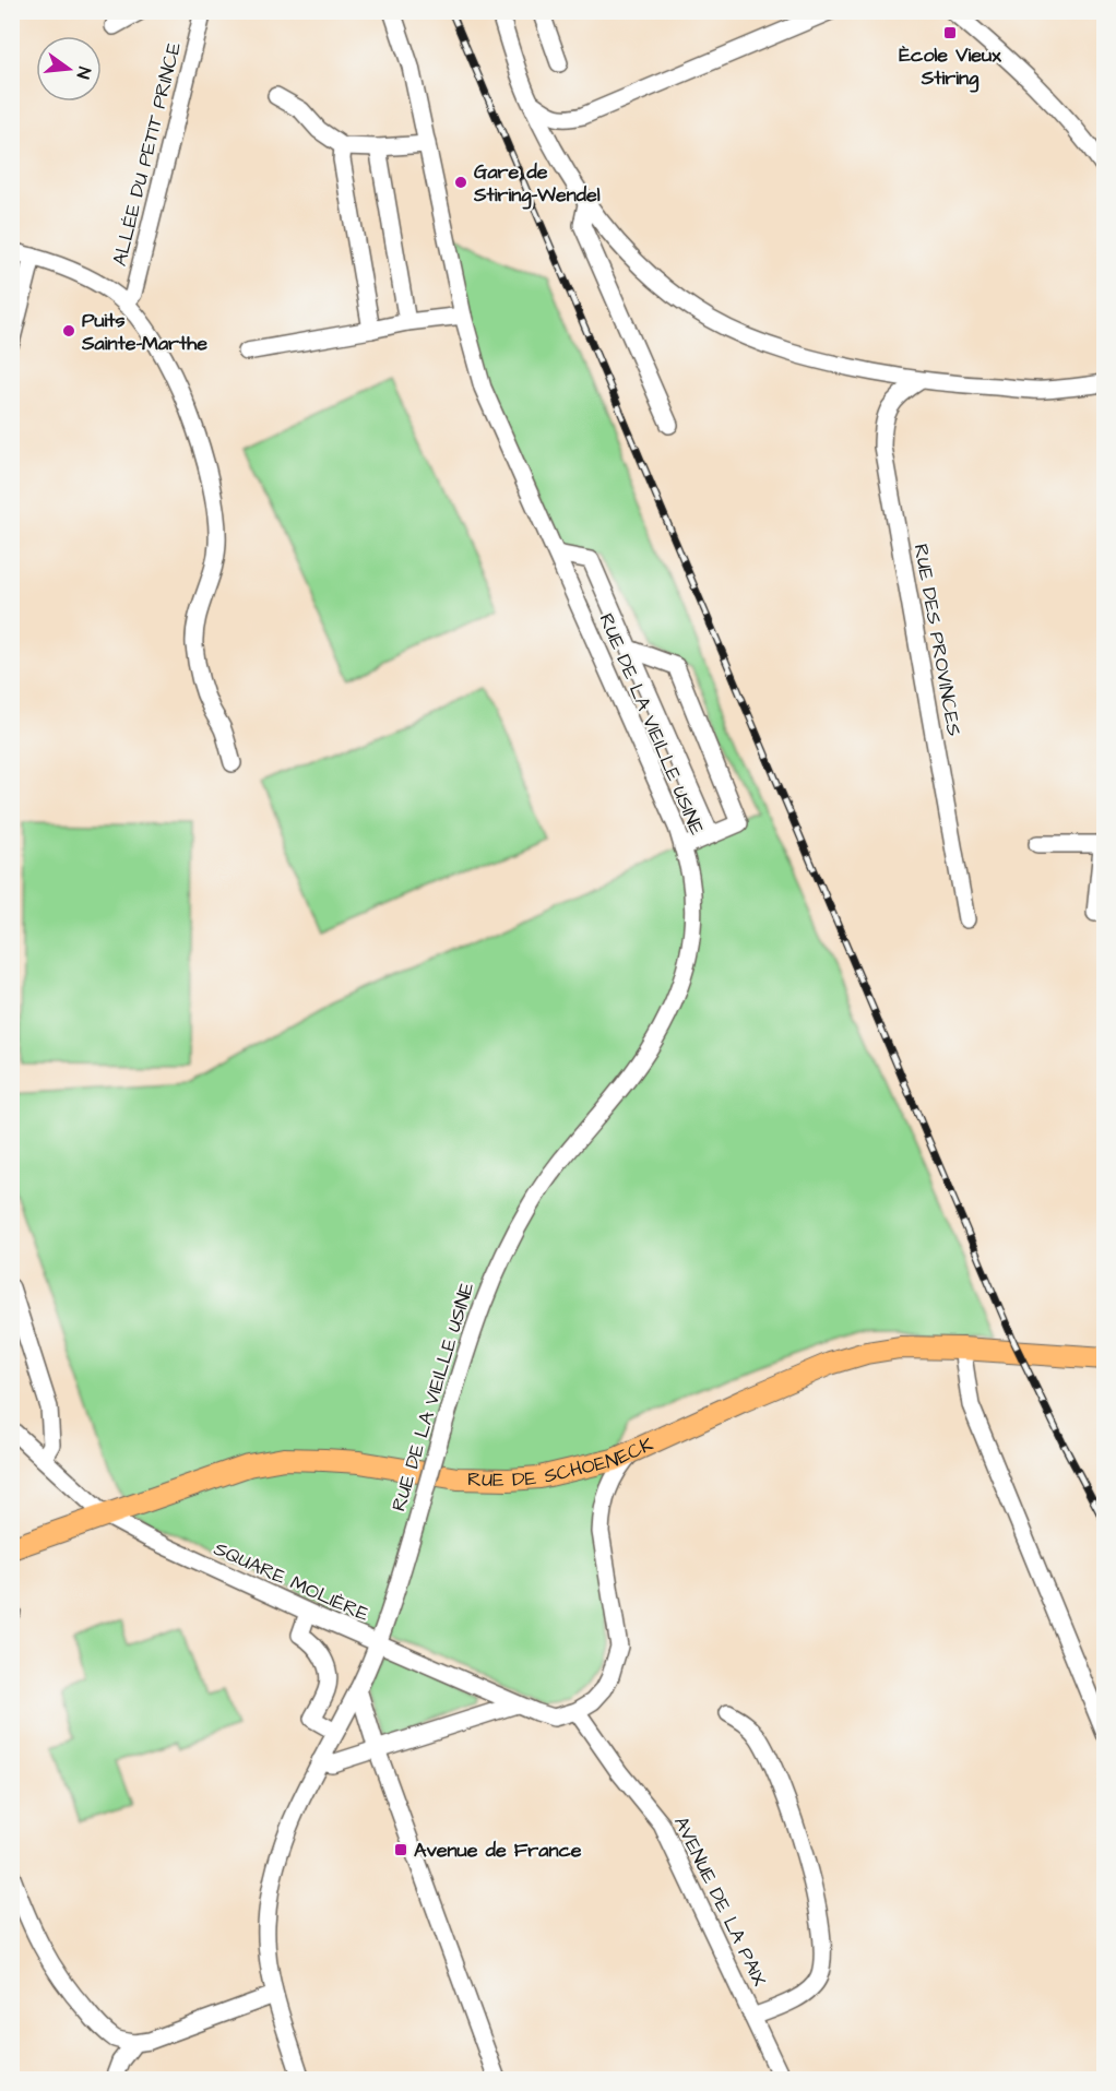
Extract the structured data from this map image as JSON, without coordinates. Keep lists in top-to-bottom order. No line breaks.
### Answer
{"streets":{"main road":["RUE DE SCHOENECK"],"street":["ALLÉE DU PETIT PRINCE","RUE DES PROVINCES","RUE DE LA VIEILLE USINE","SQUARE MOLIÈRE","AVENUE DE LA PAIX"]},"crossings":[["RUE DE LA VIEILLE USINE","SQUARE MOLIÈRE"],["RUE DE SCHOENECK","SQUARE MOLIÈRE"]],"places":{"transit":["Ècole Vieux Stiring","Avenue de France"],"other":["Gare de Stiring-Wendel","Puits Sainte-Marthe"]},"north":"right"}
